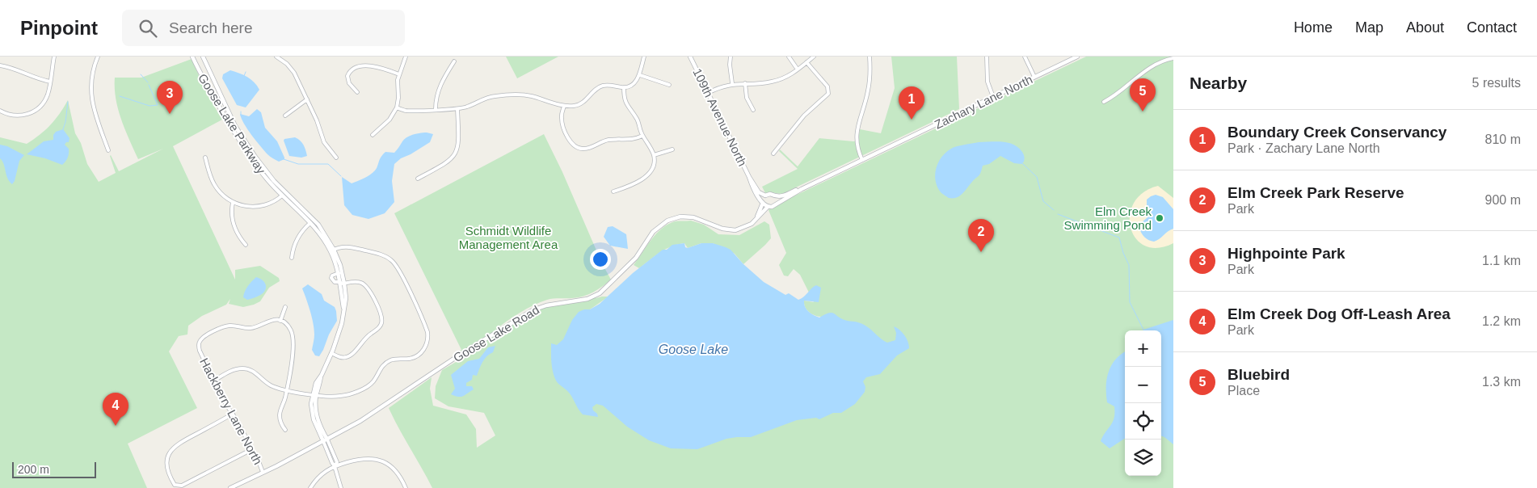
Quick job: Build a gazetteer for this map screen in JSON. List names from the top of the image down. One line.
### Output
{"streets":{"street":["Zachary Lane North","109th Avenue North","Goose Lake Parkway","Goose Lake Road","Hackberry Lane North"]},"crossings":[["Zachary Lane North","109th Avenue North"],["Zachary Lane North","Goose Lake Road"],["109th Avenue North","Goose Lake Road"],["Goose Lake Parkway","Goose Lake Road"],["Goose Lake Road","Hackberry Lane North"]],"water":["Goose Lake"],"parks":["Schmidt Wildlife Management Area"],"places":["Elm Creek Swimming Pond"],"scale_bar":"200 m","page":{"header":"Pinpoint","search":"Search here","nav":["Home","Map","About","Contact"],"heading":["Nearby","5 results"],"pins":["5","3","1","2","4"],"list":[{"mark":"1","name":"Boundary Creek Conservancy","note":"Park · Zachary Lane North","value":"810 m"},{"mark":"2","name":"Elm Creek Park Reserve","note":"Park","value":"900 m"},{"mark":"3","name":"Highpointe Park","note":"Park","value":"1.1 km"},{"mark":"4","name":"Elm Creek Dog Off-Leash Area","note":"Park","value":"1.2 km"},{"mark":"5","name":"Bluebird","note":"Place","value":"1.3 km"}],"map_buttons":["+","−"],"scale":"200 m"}}
